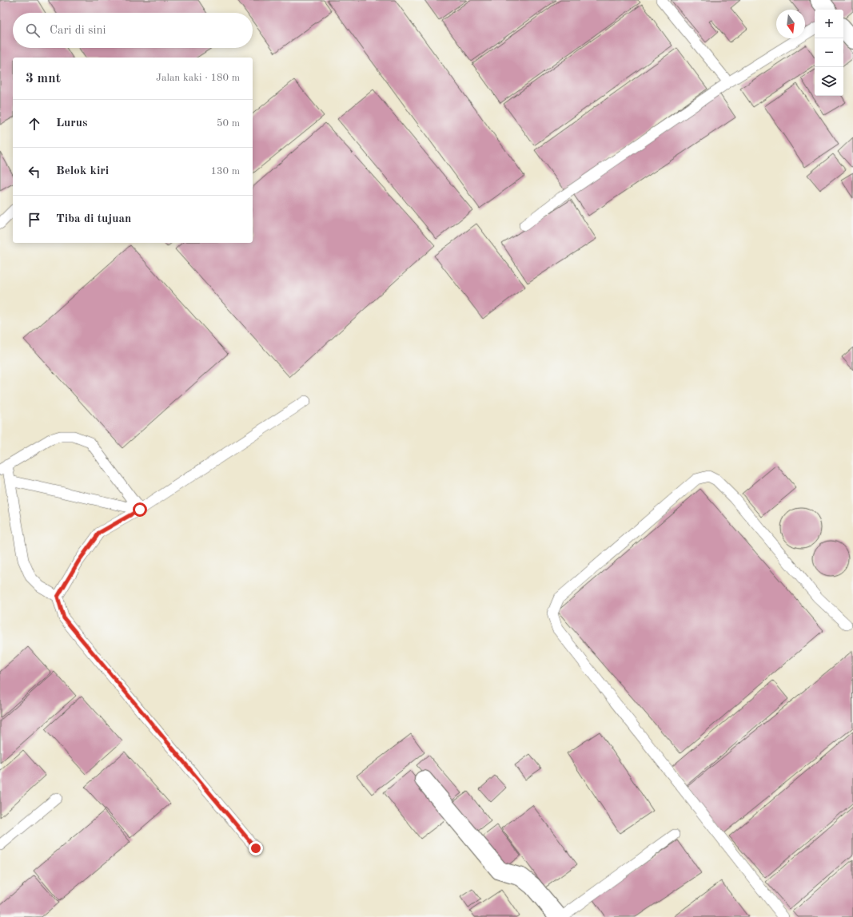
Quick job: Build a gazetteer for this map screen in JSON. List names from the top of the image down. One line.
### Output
{"north":"bottom","page":{"map_buttons":["+","−"],"search":"Cari di sini","heading":["3 mnt","Jalan kaki · 180 m"],"list":[["Lurus","50 m"],["Belok kiri","130 m"],"Tiba di tujuan"]}}
